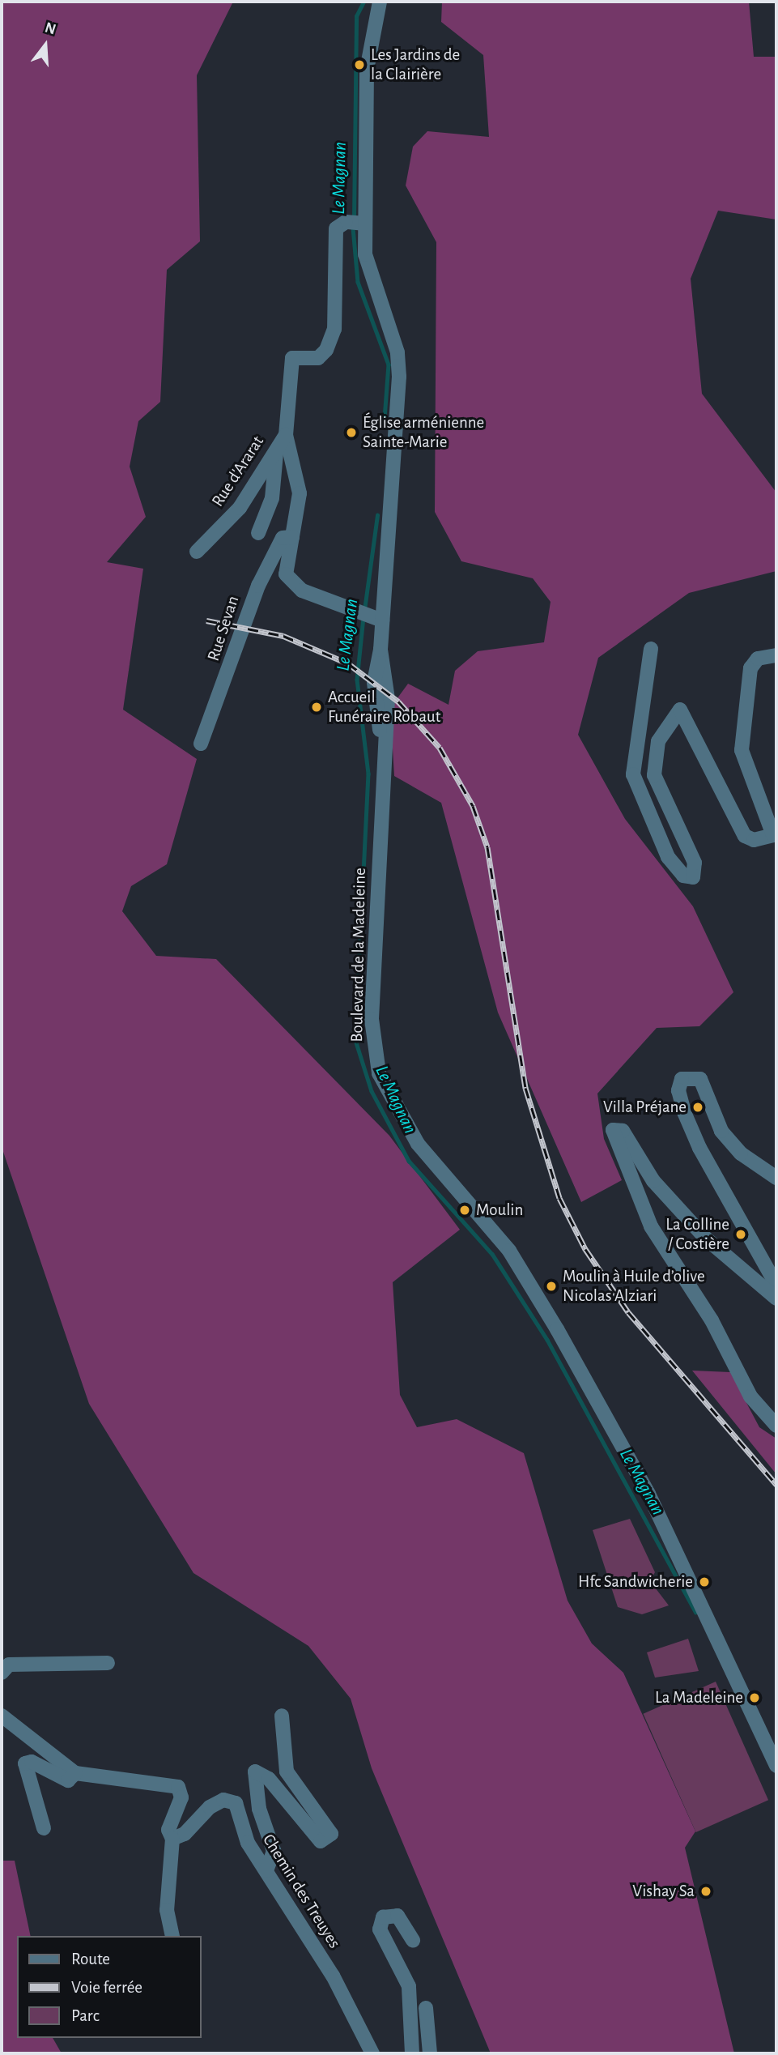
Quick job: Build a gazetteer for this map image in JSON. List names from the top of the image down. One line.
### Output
{"streets":{"street":["Rue d'Ararat","Rue Sevan","Boulevard de la Madeleine","Chemin des Treuyes"]},"water":["Le Magnan"],"places":["Les Jardins de la Clairière","Église arménienne Sainte-Marie","Accueil Funéraire Robaut","Villa Préjane","Moulin","La Colline / Costière","Moulin à Huile d’olive Nicolas Alziari","Hfc Sandwicherie","La Madeleine","Vishay Sa"],"legend":["Route","Voie ferrée","Parc"],"north":"top"}
